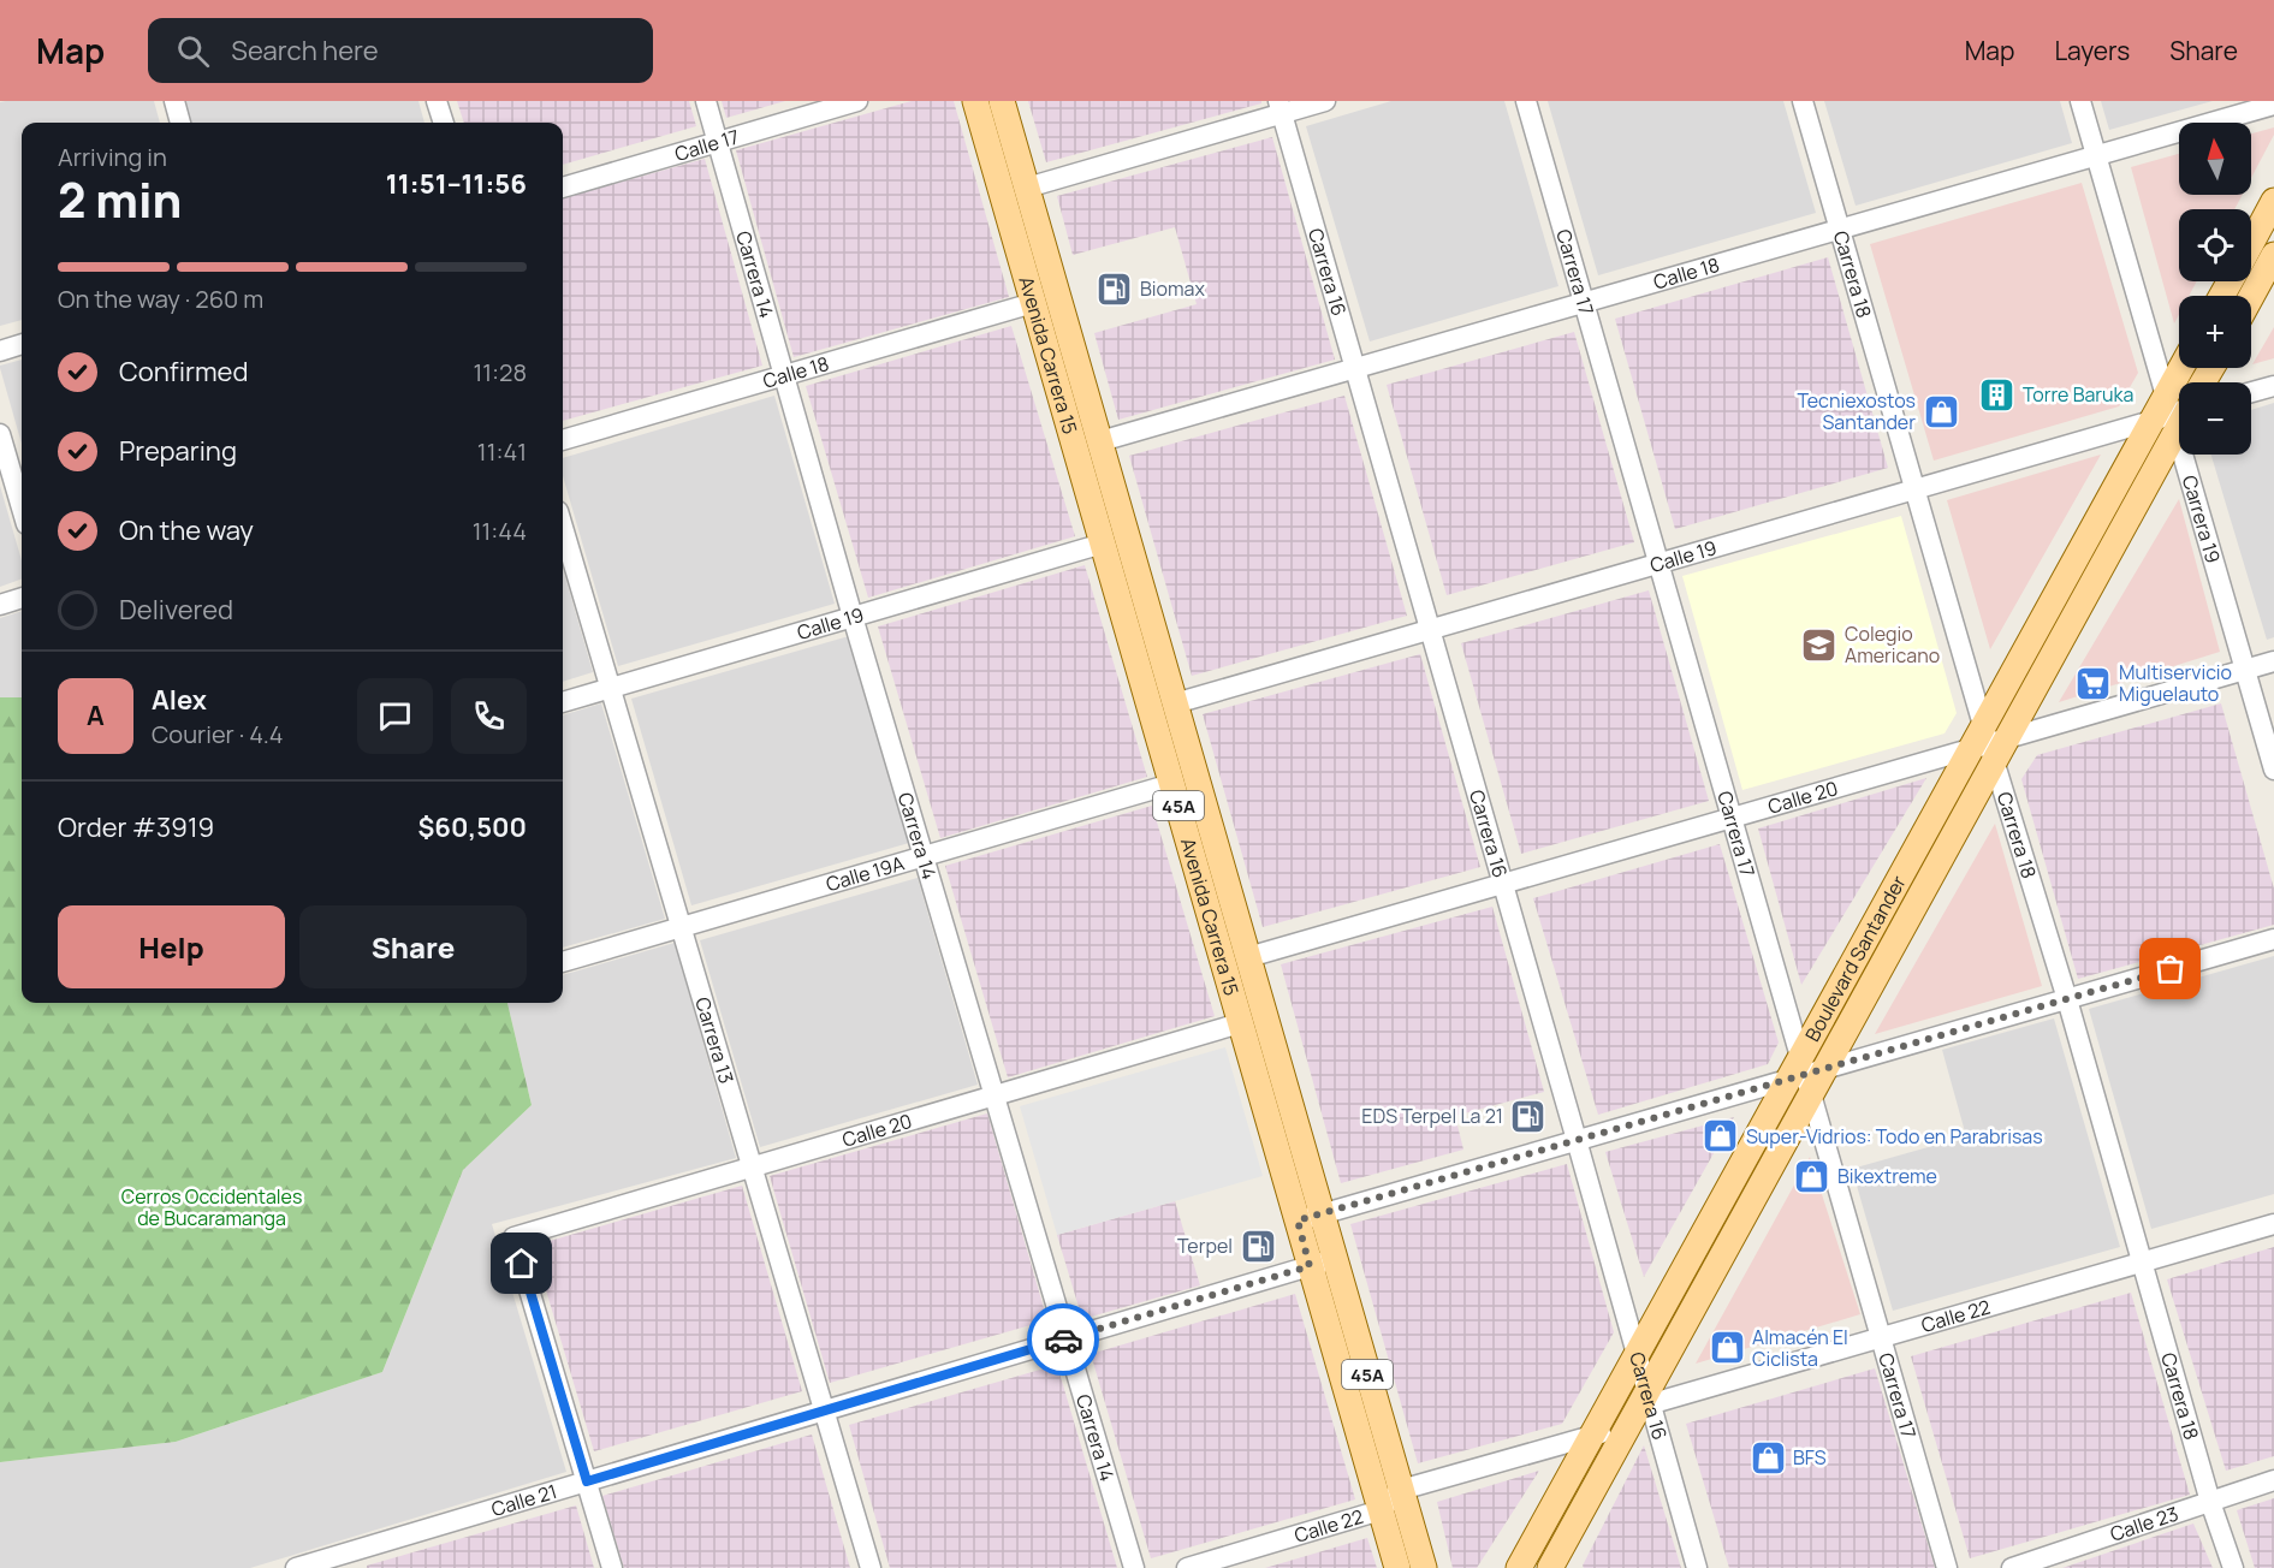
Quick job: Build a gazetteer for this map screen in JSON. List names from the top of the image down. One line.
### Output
{"streets":{"main road":["Avenida Carrera 15","45A","Boulevard Santander"],"street":["Calle 17","Carrera 16","Carrera 17","Calle 18","Carrera 14","Carrera 18","Carrera 19","Calle 19","Calle 20","Calle 19A","Carrera 13","Calle 22","Calle 21","Calle 23"]},"crossings":[["Calle 17","Carrera 14"],["Carrera 16","Calle 18"],["Carrera 16","Calle 19"],["Carrera 16","Calle 20"],["Carrera 16","Boulevard Santander"],["Carrera 16","Calle 22"],["Carrera 17","Calle 18"],["Carrera 17","Calle 19"],["Carrera 17","Calle 20"],["Carrera 17","Boulevard Santander"],["Carrera 17","Calle 22"],["Calle 18","Carrera 14"],["Calle 18","Carrera 18"],["Calle 18","Avenida Carrera 15"],["Calle 18","Carrera 19"],["Carrera 14","Calle 19"],["Carrera 14","Calle 20"],["Carrera 14","Calle 19A"],["Carrera 14","Calle 21"],["Carrera 18","Calle 19"],["Carrera 18","Calle 20"],["Carrera 18","Boulevard Santander"],["Carrera 18","Calle 22"],["Carrera 18","Calle 23"],["Avenida Carrera 15","Calle 19"],["Avenida Carrera 15","Calle 20"],["Avenida Carrera 15","Calle 19A"],["Avenida Carrera 15","Calle 22"],["Avenida Carrera 15","Calle 21"],["Carrera 19","Calle 19"],["Carrera 19","Calle 20"],["Carrera 19","Boulevard Santander"],["Calle 19","Boulevard Santander"],["Calle 19","Carrera 13"],["Calle 20","Boulevard Santander"],["Calle 20","Carrera 13"],["Calle 20","Calle 21"],["Calle 19A","Carrera 13"],["Boulevard Santander","Calle 22"],["Carrera 13","Calle 21"]],"parks":["Cerros Occidentales de Bucaramanga"],"places":{"fuel station":["Biomax","EDS Terpel La 21","Terpel"],"building":["Torre Baruka"],"shop":["Tecniexostos Santander","Super-Vidrios: Todo en Parabrisas","Bikextreme","Almacén El Ciclista","BFS"],"school or university":["Colegio Americano"],"supermarket":["Multiservicio Miguelauto"]},"north":"top","page":{"header":"Map","search":"Search here","nav":["Map","Layers","Share"],"map_buttons":["+","−"],"heading":["2 min","Arriving in","11:51–11:56"],"panel":["Alex","Courier · 4.4","Order #3919","$60,500"],"bar":"On the way · 260 m","list":[["Confirmed","11:28"],["Preparing","11:41"],["On the way","11:44"],"Delivered"],"round":"A","buttons":["Help","Share"]}}
